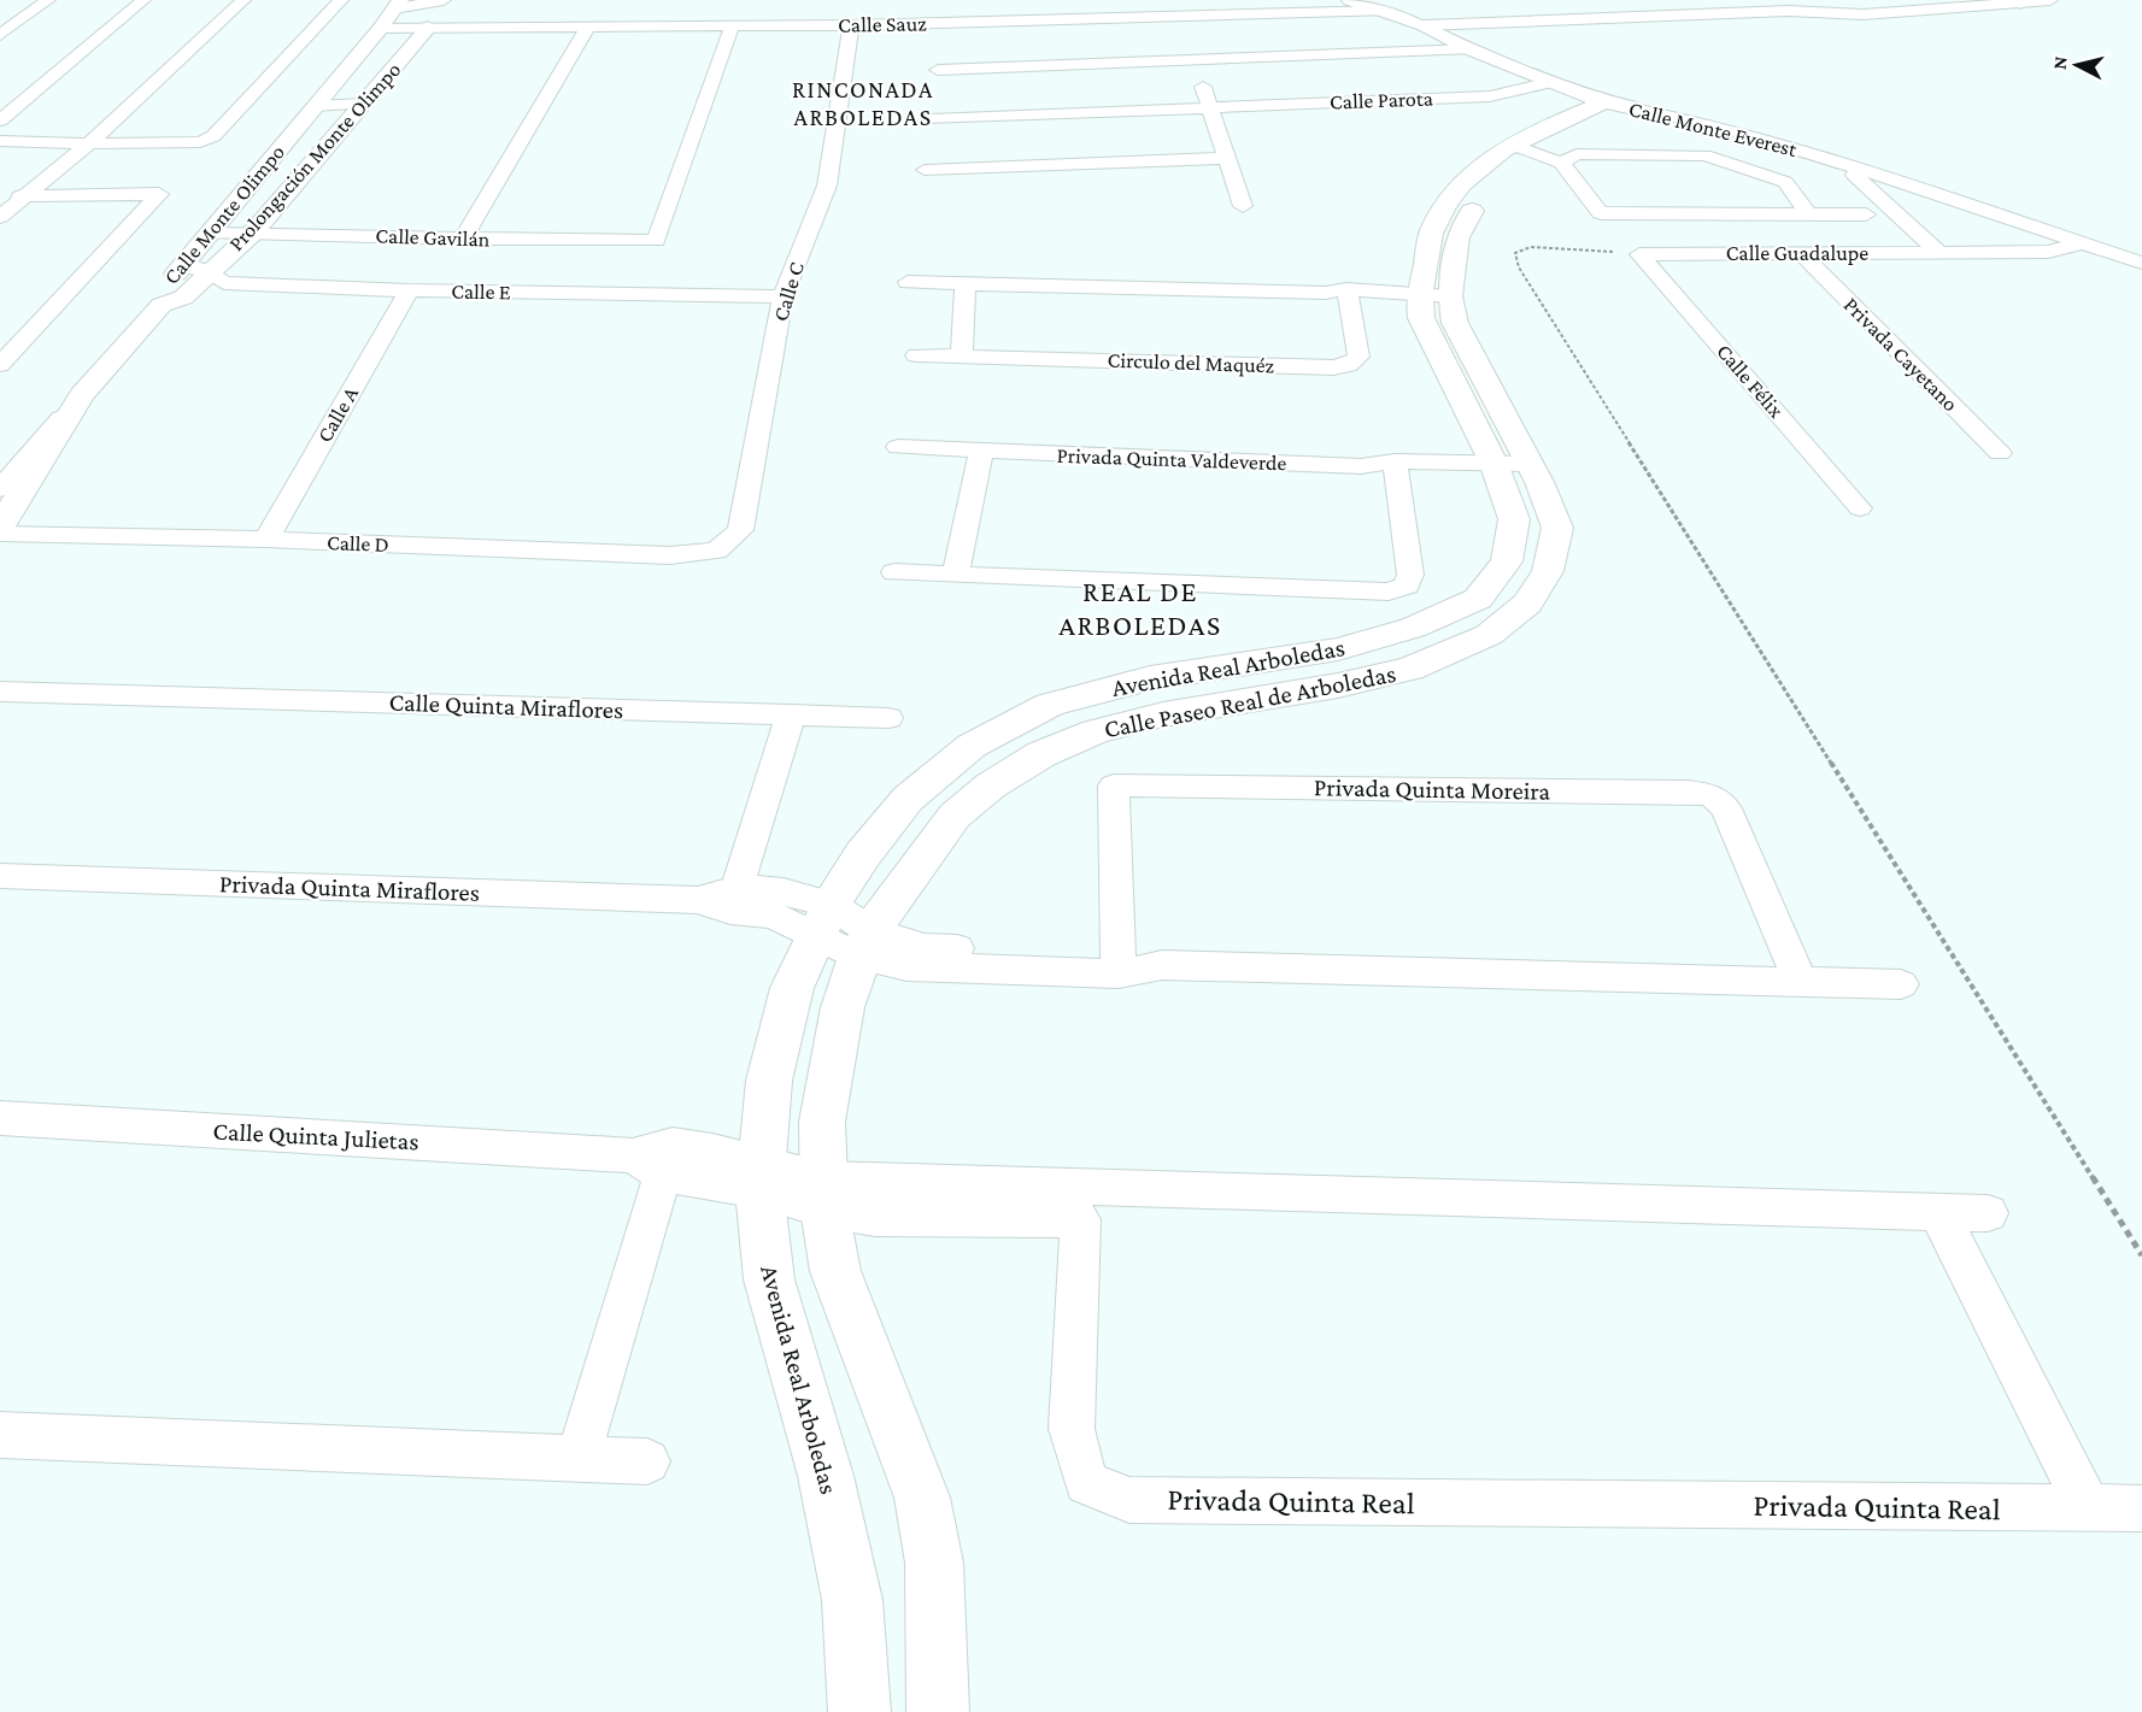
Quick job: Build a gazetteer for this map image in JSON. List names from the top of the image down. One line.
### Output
{"streets":{"street":["Calle Sauz","Calle Parota","Calle Monte Everest","Prolongación Monte Olimpo","Calle Monte Olimpo","Calle Gavilán","Calle Guadalupe","Calle E","Calle C","Privada Cayetano","Circulo del Maquéz","Calle Félix","Calle A","Privada Quinta Valdeverde","Calle D","Avenida Real Arboledas","Calle Paseo Real de Arboledas","Calle Quinta Miraflores","Privada Quinta Moreira","Privada Quinta Miraflores","Calle Quinta Julietas","Privada Quinta Real"]},"crossings":[["Calle Sauz","Calle Monte Everest"],["Calle Sauz","Prolongación Monte Olimpo"],["Calle Sauz","Calle Monte Olimpo"],["Calle Sauz","Calle Gavilán"],["Calle Sauz","Calle C"],["Calle Parota","Calle Monte Everest"],["Calle Monte Everest","Calle Guadalupe"],["Calle Monte Everest","Calle Paseo Real de Arboledas"],["Prolongación Monte Olimpo","Calle Monte Olimpo"],["Prolongación Monte Olimpo","Calle Gavilán"],["Prolongación Monte Olimpo","Calle E"],["Calle Monte Olimpo","Calle Gavilán"],["Calle Monte Olimpo","Calle E"],["Calle Guadalupe","Privada Cayetano"],["Calle Guadalupe","Calle Félix"],["Calle E","Calle C"],["Calle E","Calle A"],["Calle C","Calle D"],["Calle A","Calle D"],["Privada Quinta Valdeverde","Avenida Real Arboledas"],["Privada Quinta Valdeverde","Calle Paseo Real de Arboledas"],["Avenida Real Arboledas","Calle Paseo Real de Arboledas"],["Avenida Real Arboledas","Privada Quinta Miraflores"],["Avenida Real Arboledas","Calle Quinta Julietas"],["Avenida Real Arboledas","Privada Quinta Real"],["Calle Paseo Real de Arboledas","Privada Quinta Real"],["Calle Quinta Julietas","Privada Quinta Real"]],"districts":["RINCONADA ARBOLEDAS","REAL DE ARBOLEDAS"],"north":"left"}
